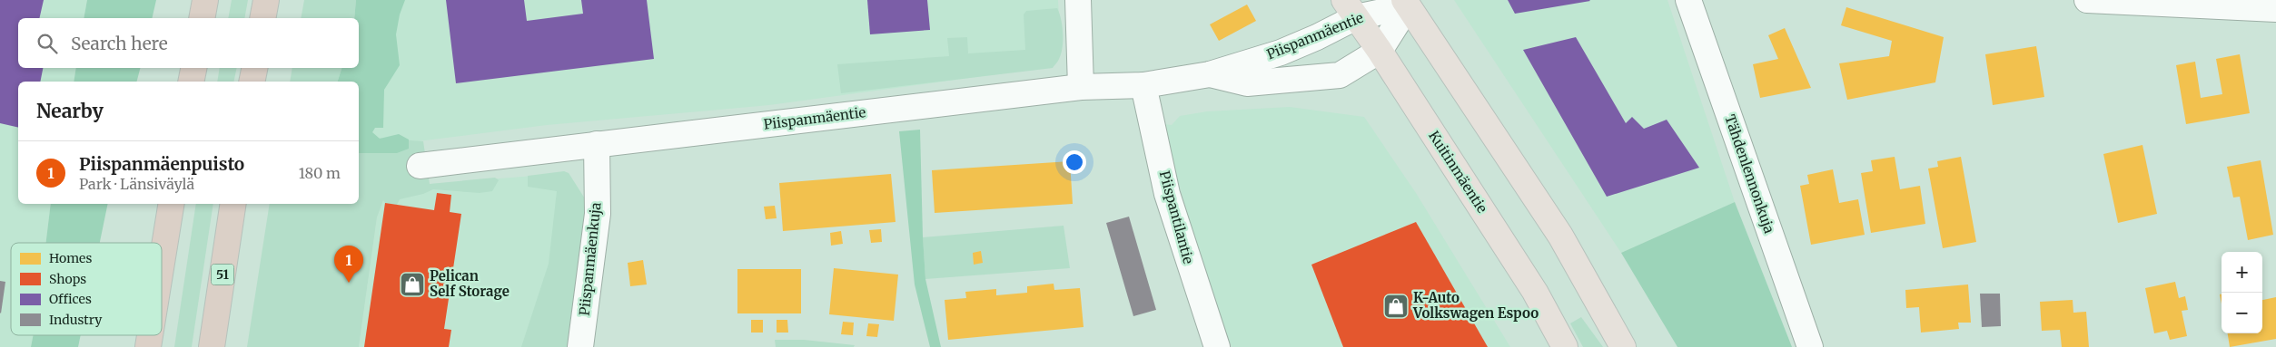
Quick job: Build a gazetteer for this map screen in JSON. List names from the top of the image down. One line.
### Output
{"streets":{"highway":["51"],"main road":["Kuitinmäentie"],"street":["Piispanmäentie","Tähdenlennonkuja","Piispantilantie","Piispanmäenkuja"]},"crossings":[["Piispanmäentie","Kuitinmäentie"],["Piispanmäentie","Piispantilantie"],["Piispanmäentie","Piispanmäenkuja"]],"places":{"shop":["Pelican Self Storage","K-Auto Volkswagen Espoo"]},"legend":["Homes","Shops","Offices","Industry"],"page":{"search":"Search here","heading":"Nearby","list":[{"mark":"1","name":"Piispanmäenpuisto","note":"Park · Länsiväylä","value":"180 m"}],"pins":"1","map_buttons":["+","−"]}}
